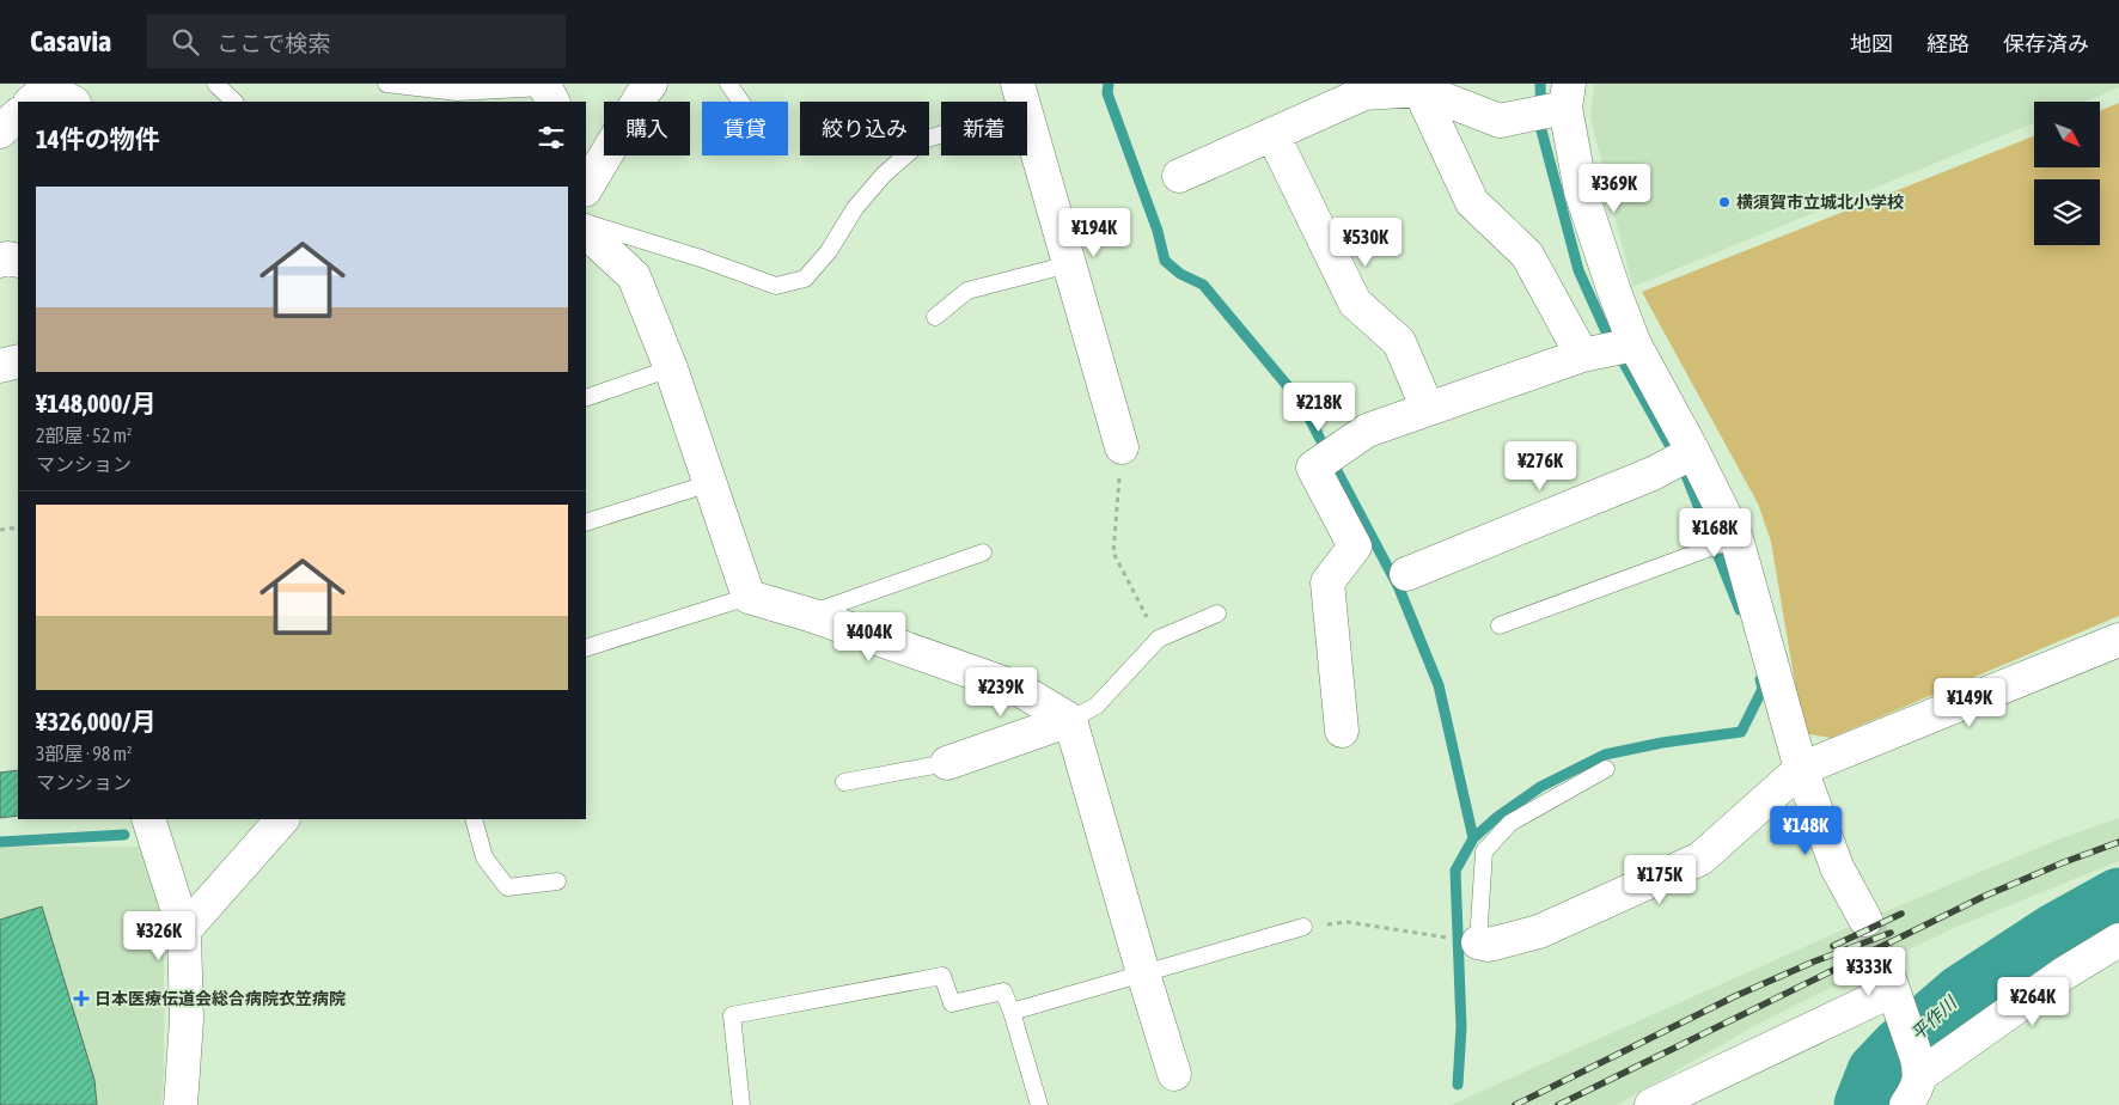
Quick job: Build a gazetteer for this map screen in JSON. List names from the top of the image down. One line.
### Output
{"water":["平作川"],"places":{"other":["横須賀市立城北小学校"],"health":["日本医療伝道会総合病院衣笠病院"]},"north":"bottom right","page":{"header":"Casavia","search":"ここで検索","nav":["地図","経路","保存済み"],"chip":["購入","賃貸","絞り込み","新着"],"heading":"14件の物件","price":["¥369K","¥194K","¥530K","¥218K","¥276K","¥168K","¥404K","¥239K","¥149K","¥148K","¥175K","¥326K","¥333K","¥264K"],"list":[{"name":"¥148,000/月","note":"2部屋 · 52 m² · マンション"},{"name":"¥326,000/月","note":"3部屋 · 98 m² · マンション"}]}}
